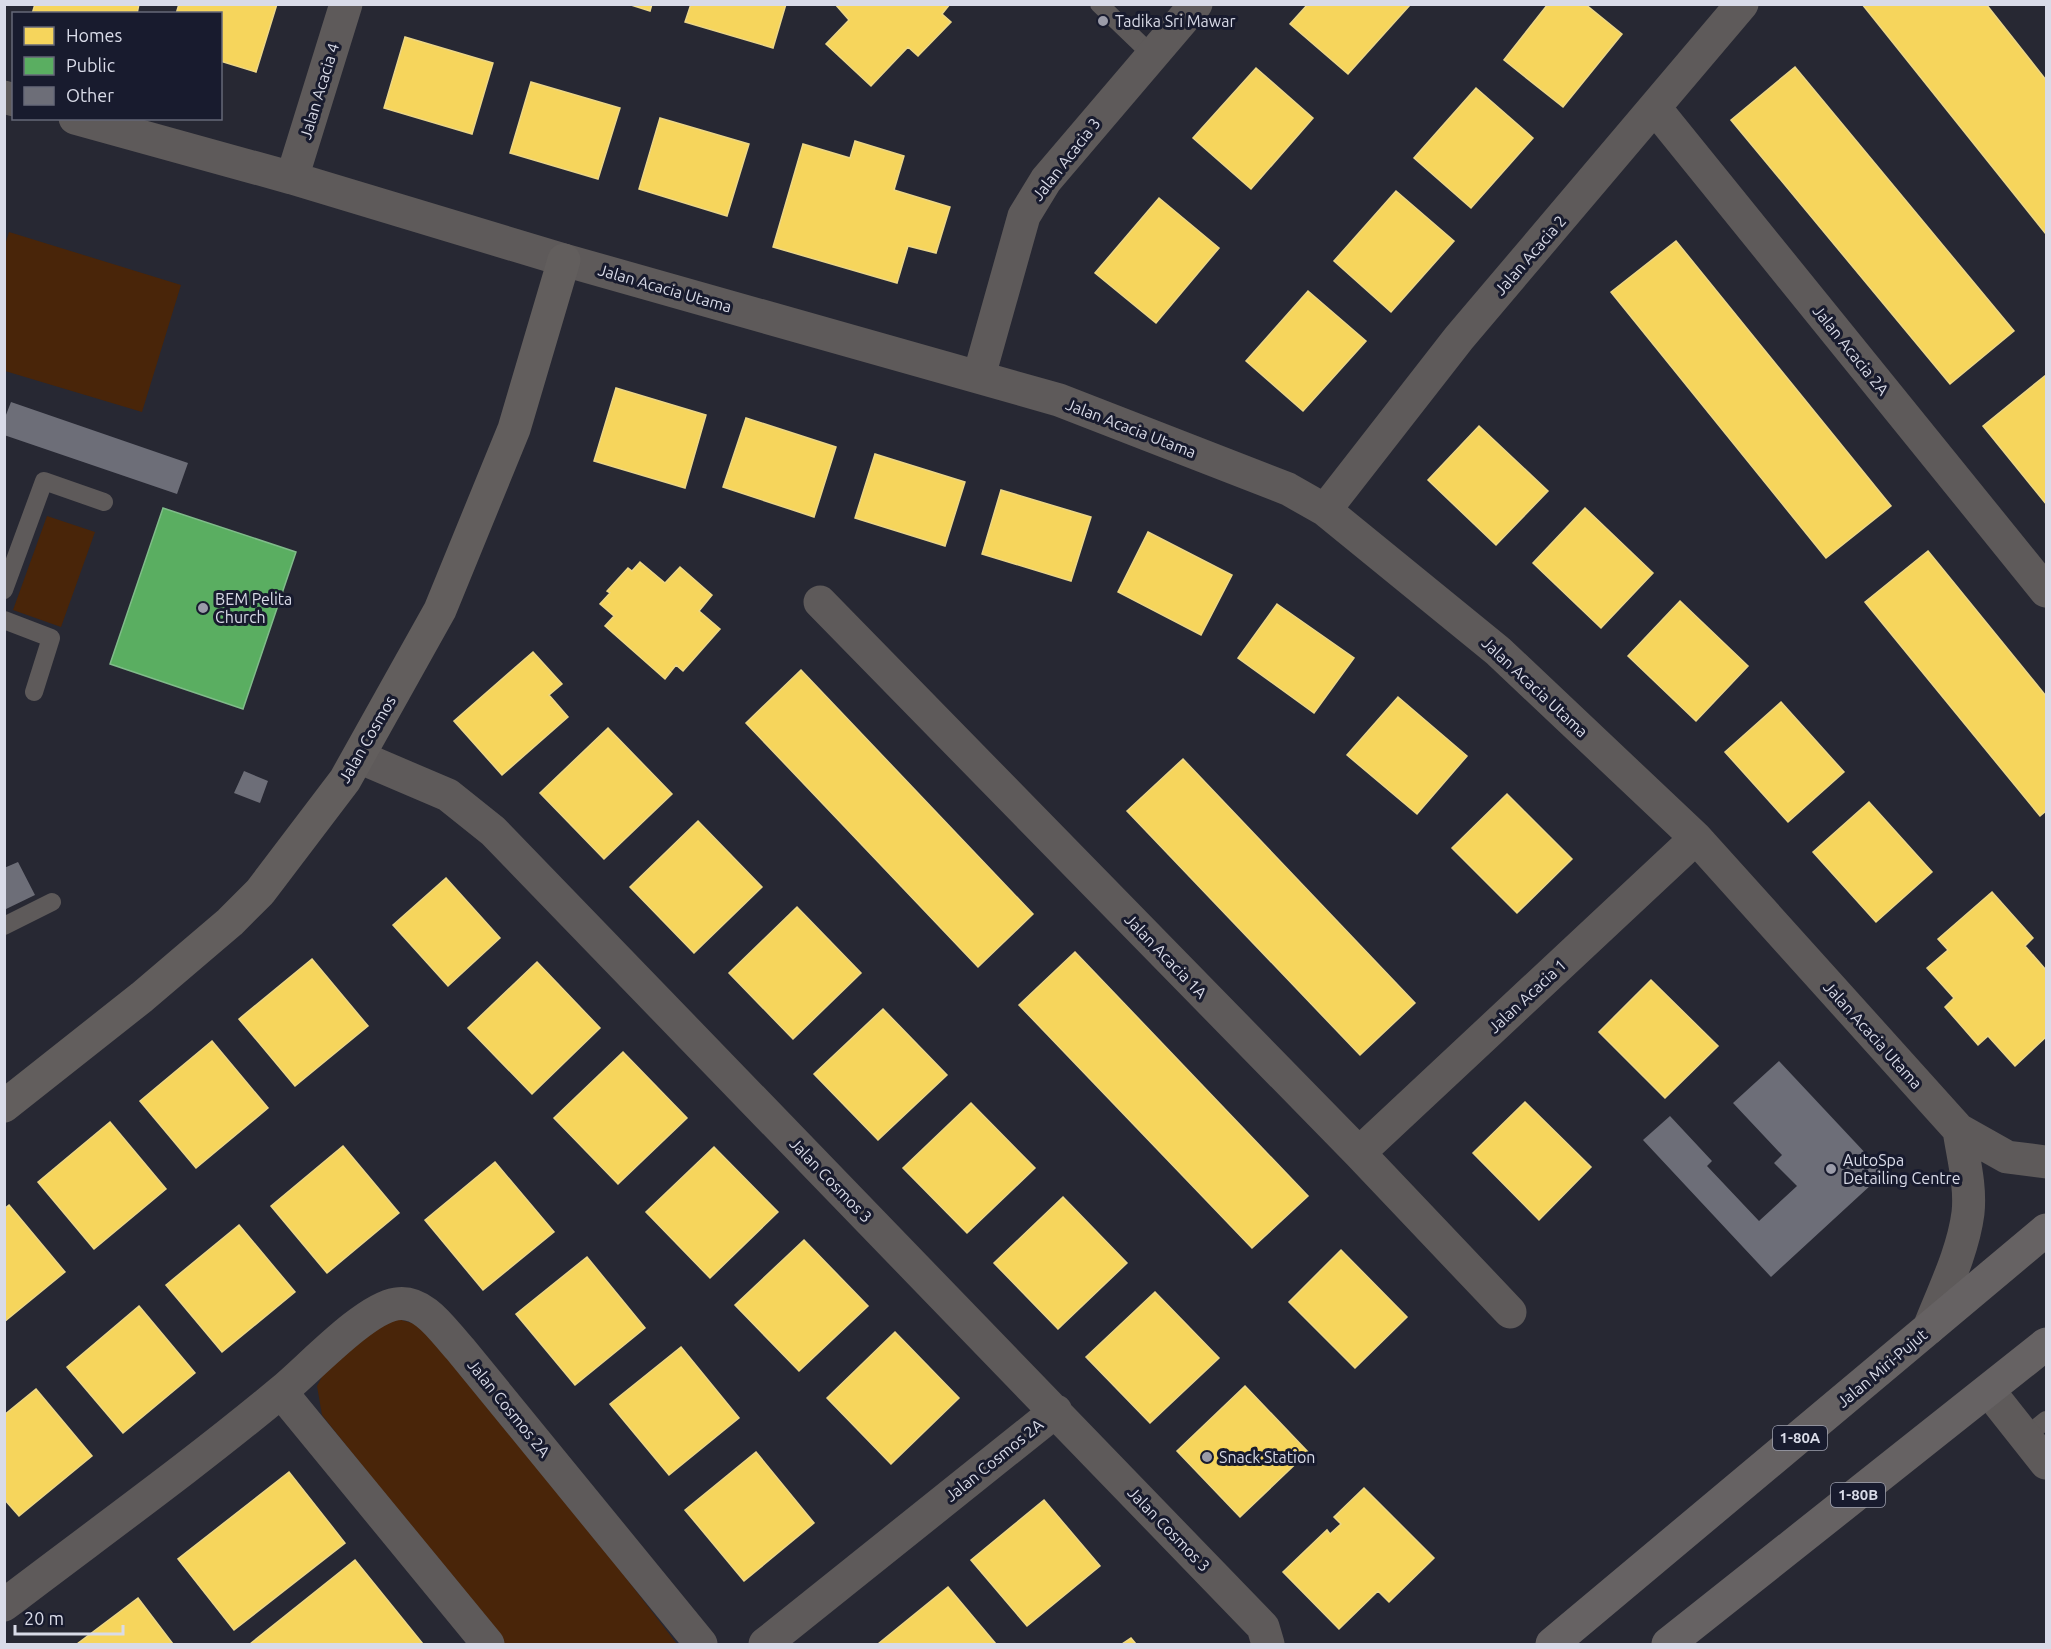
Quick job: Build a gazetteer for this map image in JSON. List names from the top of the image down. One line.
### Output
{"streets":{"highway":["Jalan Miri-Pujut","1-80A","1-80B"],"street":["Jalan Acacia 4","Jalan Acacia 3","Jalan Acacia 2","Jalan Acacia Utama","Jalan Acacia 2A","Jalan Cosmos","Jalan Acacia 1A","Jalan Acacia 1","Jalan Cosmos 3","Jalan Cosmos 2A"]},"crossings":[["Jalan Acacia 4","Jalan Acacia Utama"],["Jalan Acacia 3","Jalan Acacia Utama"],["Jalan Acacia 2","Jalan Acacia Utama"],["Jalan Acacia 2","Jalan Acacia 2A"],["Jalan Acacia Utama","Jalan Cosmos"],["Jalan Acacia Utama","Jalan Acacia 1"],["Jalan Cosmos","Jalan Cosmos 3"],["Jalan Acacia 1A","Jalan Acacia 1"],["Jalan Cosmos 3","Jalan Cosmos 2A"]],"places":["Tadika Sri Mawar","BEM Pelita Church","AutoSpa Detailing Centre","Snack Station"],"legend":["Homes","Public","Other"],"scale_bar":"20 m"}
